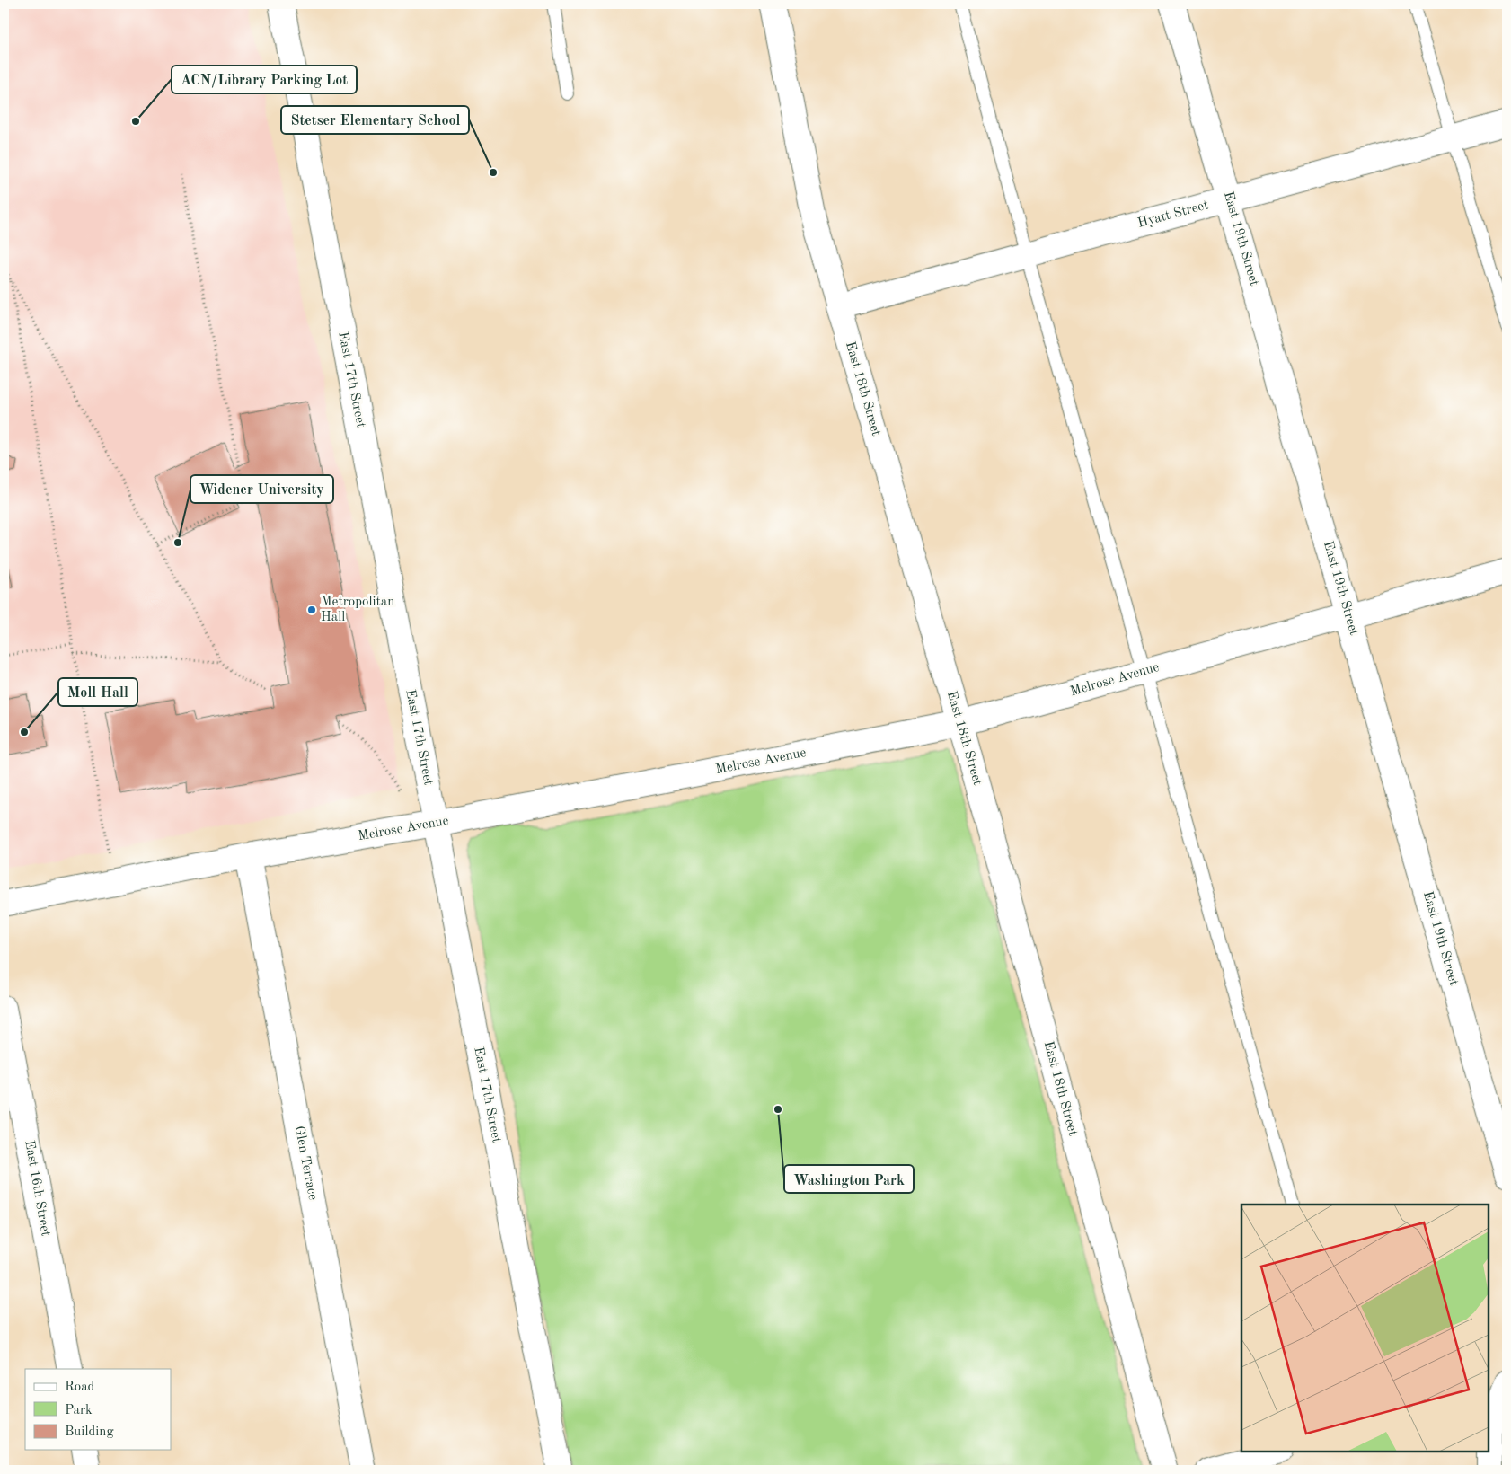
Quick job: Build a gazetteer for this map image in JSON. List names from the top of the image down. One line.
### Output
{"streets":{"street":["Hyatt Street","East 19th Street","East 17th Street","East 18th Street","Melrose Avenue","Glen Terrace","East 16th Street"]},"crossings":[["Hyatt Street","East 19th Street"],["Hyatt Street","East 18th Street"],["East 19th Street","Melrose Avenue"],["East 17th Street","Melrose Avenue"],["East 18th Street","Melrose Avenue"],["Melrose Avenue","Glen Terrace"]],"places":["ACN/Library Parking Lot","Stetser Elementary School","Widener University","Metropolitan Hall","Moll Hall","Washington Park"],"legend":["Road","Park","Building"]}
